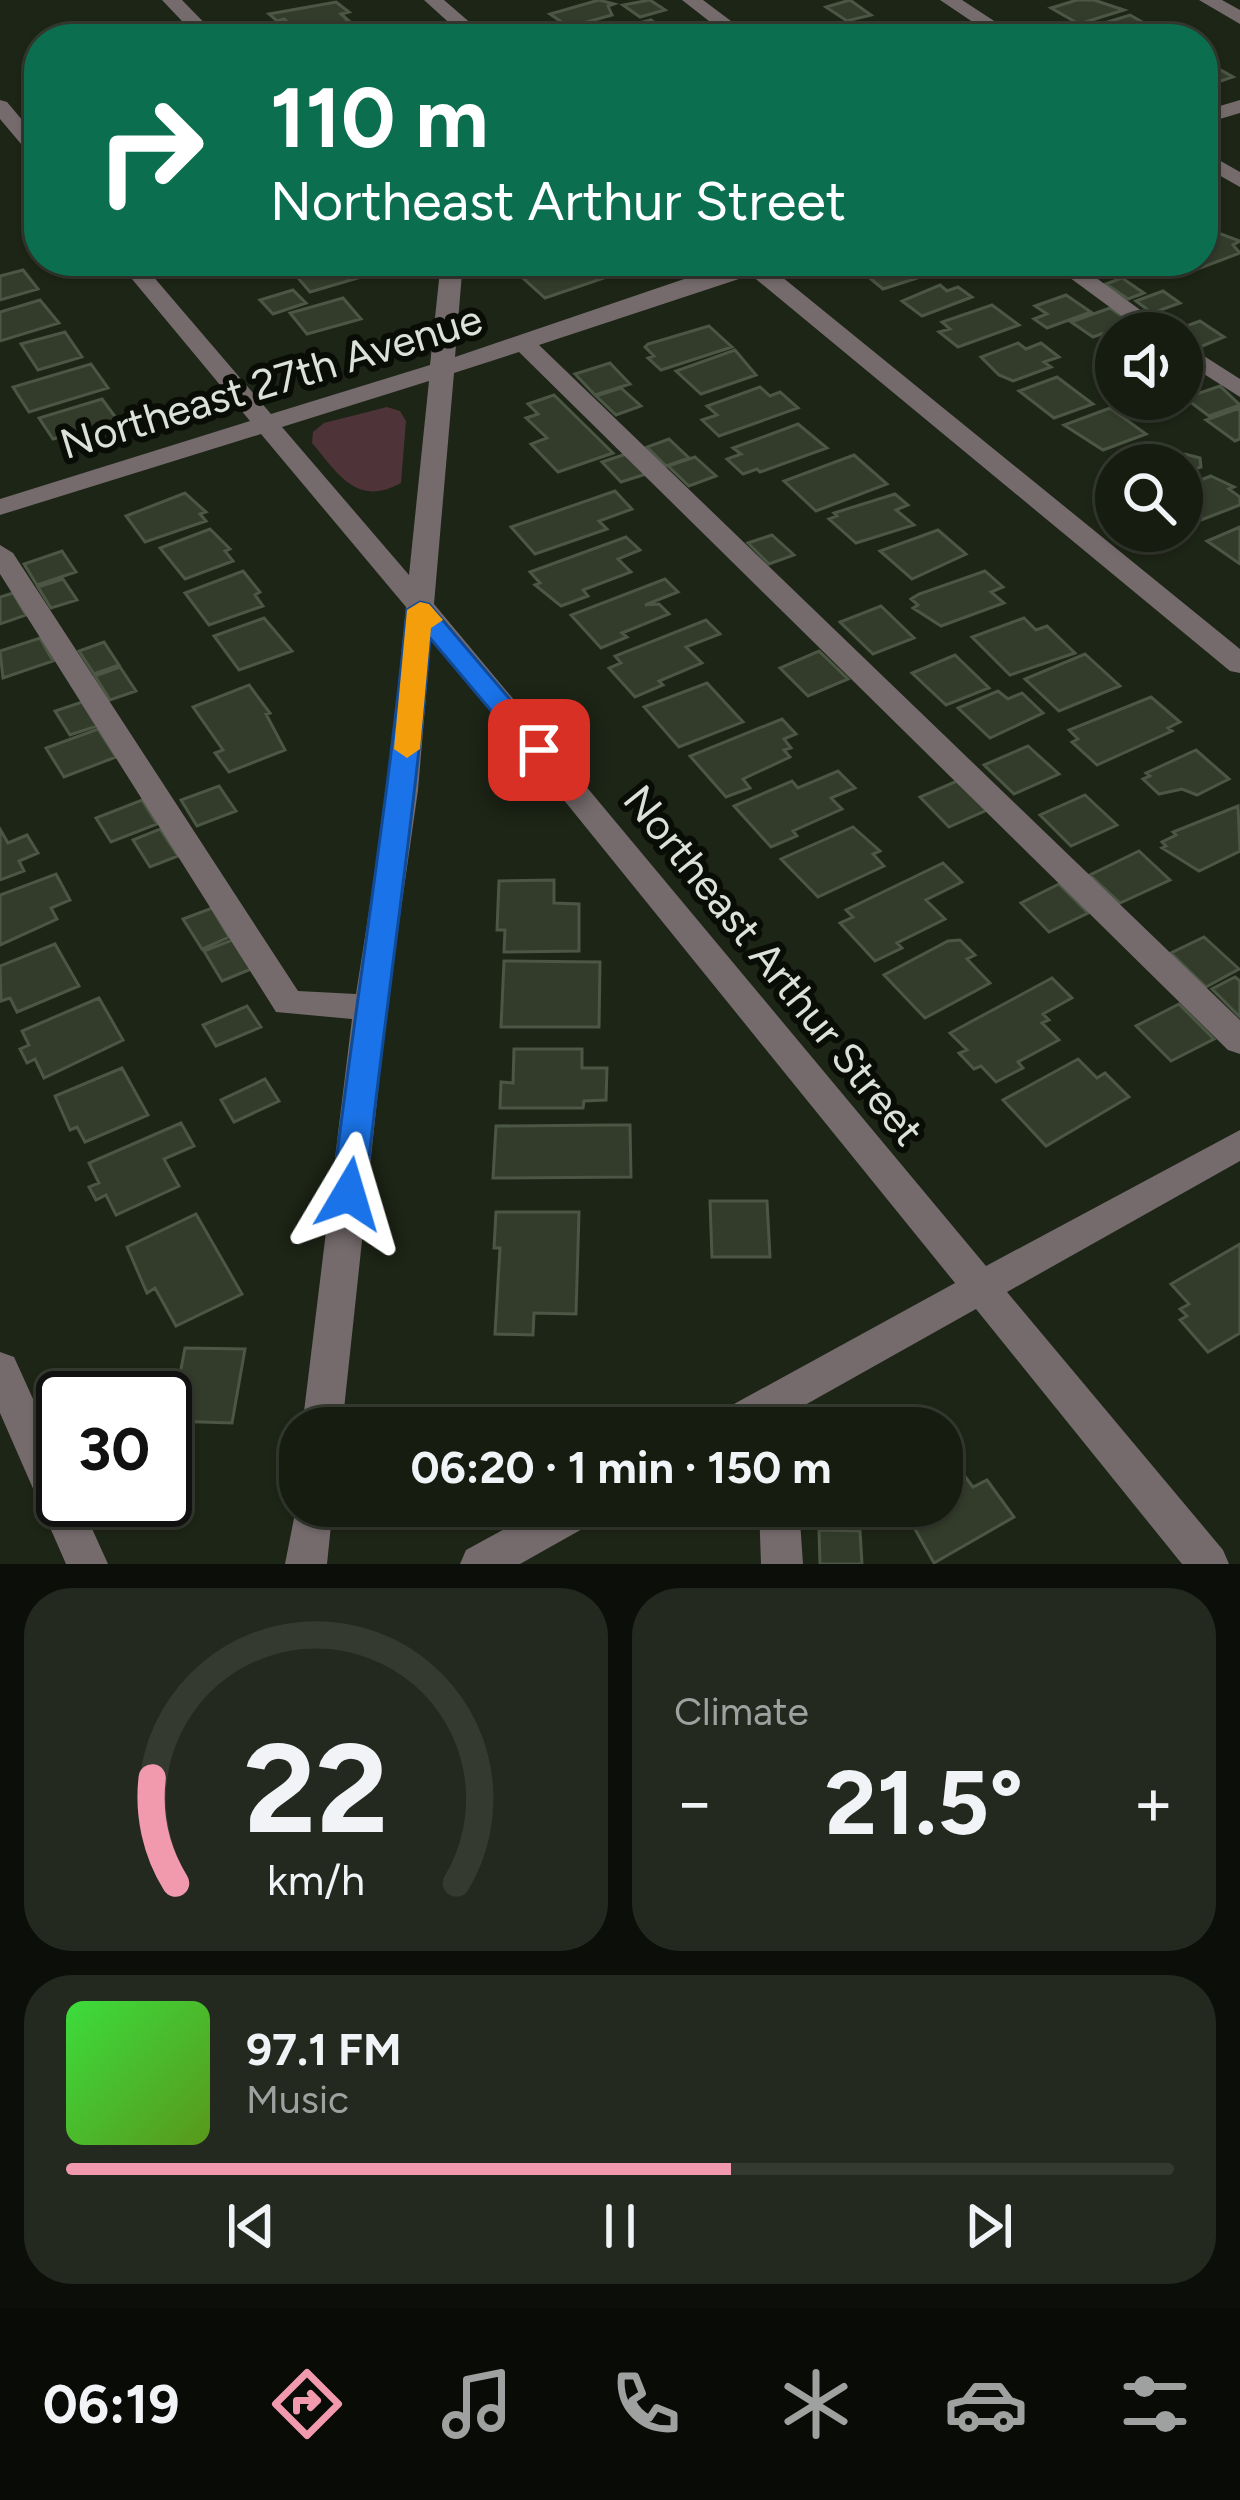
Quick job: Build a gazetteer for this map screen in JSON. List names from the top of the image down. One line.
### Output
{"streets":{"street":["Northeast 27th Avenue","Northeast Arthur Street"]},"crossings":[["Northeast 27th Avenue","Northeast Arthur Street"]],"page":{"turn":["110 m","Northeast Arthur Street"],"limit":"30","trip":"06:20 · 1 min · 150 m","tile":"Climate","heat":["−","21.5°","+"],"song":["97.1 FM","Music"],"tabs":"06:19","gauge":["22","km/h"]}}
